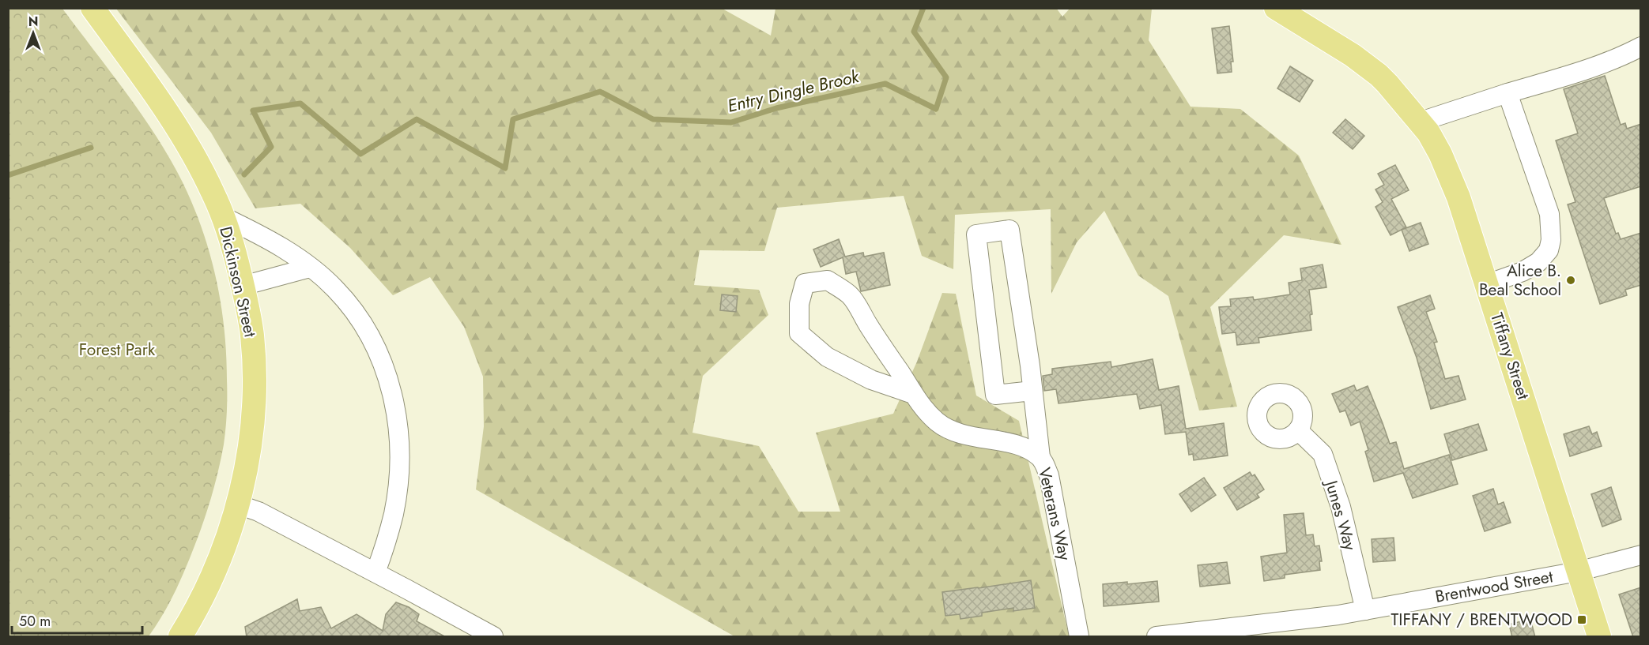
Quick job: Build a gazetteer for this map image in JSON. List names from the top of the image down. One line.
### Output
{"streets":{"main road":["Dickinson Street","Tiffany Street"],"street":["Veterans Way","Junes Way","Brentwood Street"]},"crossings":[["Tiffany Street","Brentwood Street"],["Junes Way","Brentwood Street"]],"water":["Entry Dingle Brook"],"parks":["Forest Park"],"places":{"other":["Alice B. Beal School"],"transit":["TIFFANY / BRENTWOOD"]},"scale_bar":"50 m","north":"top"}
